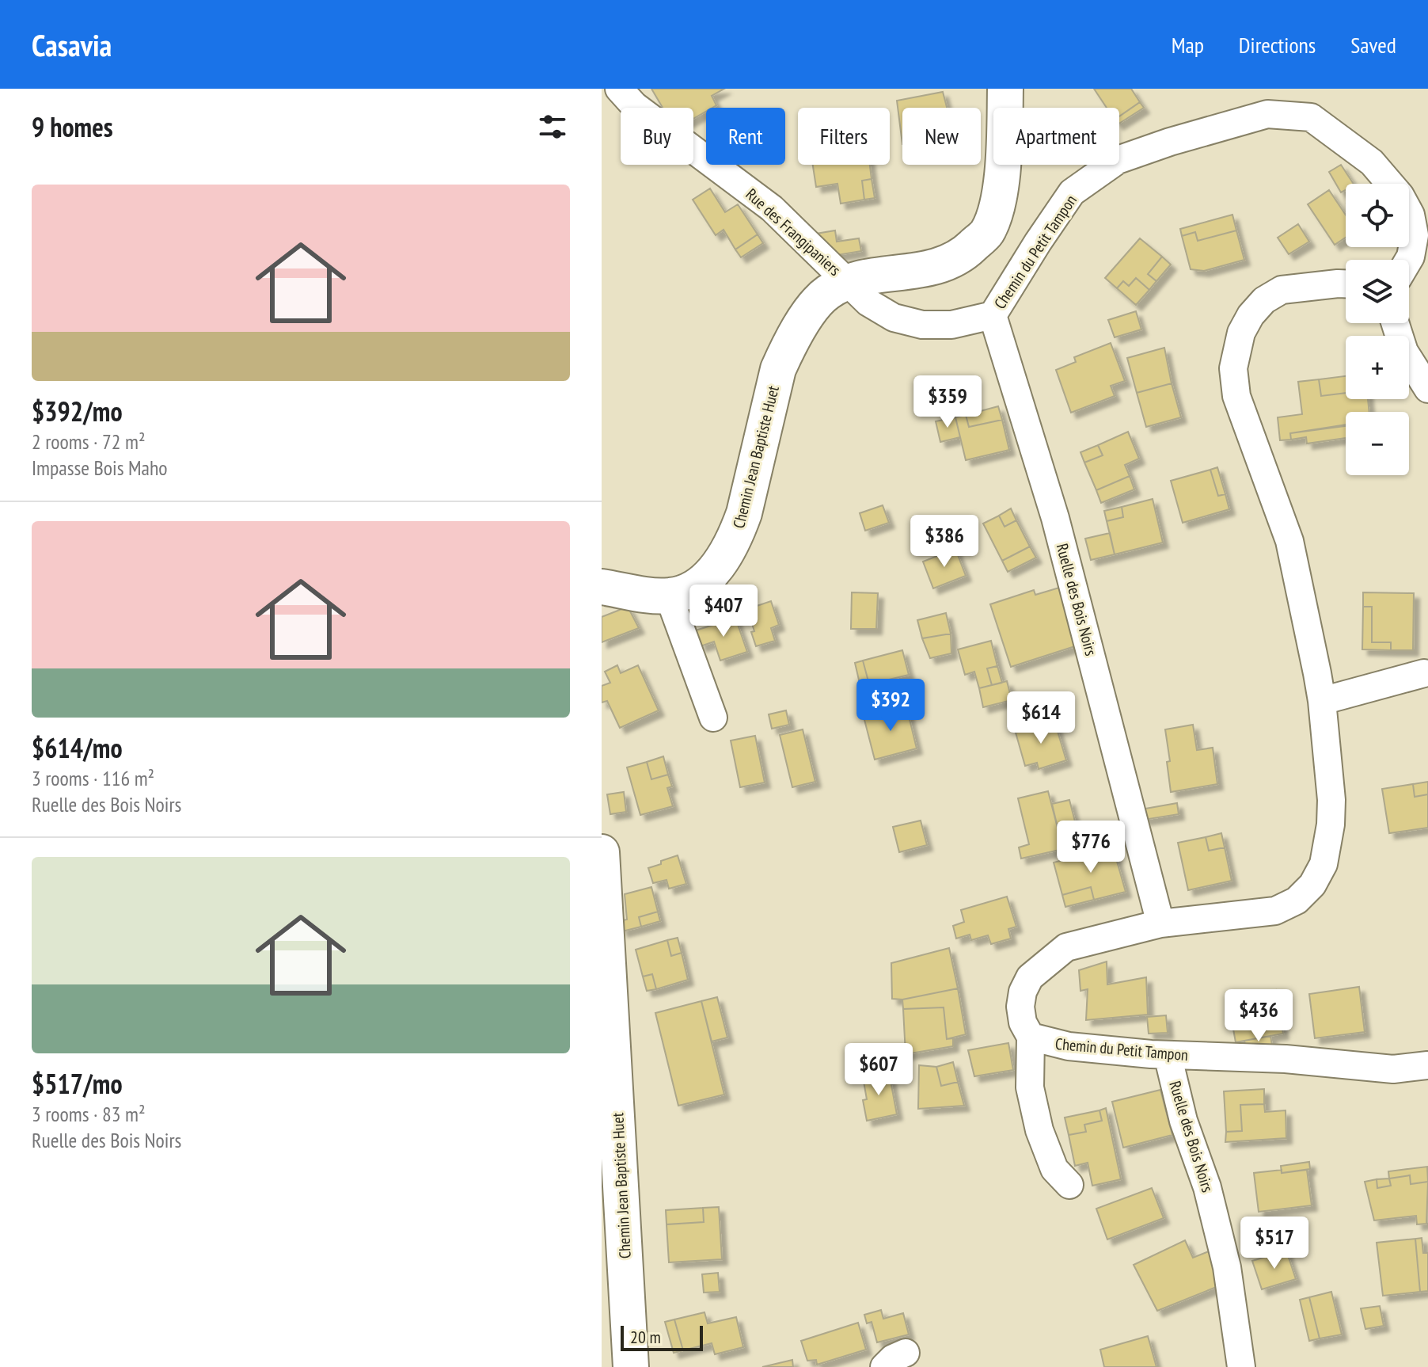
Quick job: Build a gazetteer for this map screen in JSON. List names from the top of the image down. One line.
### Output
{"streets":{"street":["Rue des Frangipaniers","Chemin du Petit Tampon","Chemin Jean Baptiste Huet","Ruelle des Bois Noirs"]},"crossings":[["Rue des Frangipaniers","Chemin du Petit Tampon"],["Rue des Frangipaniers","Chemin Jean Baptiste Huet"],["Chemin du Petit Tampon","Chemin Jean Baptiste Huet"],["Chemin du Petit Tampon","Ruelle des Bois Noirs"]],"scale_bar":"20 m","page":{"header":"Casavia","nav":["Map","Directions","Saved"],"heading":"9 homes","chip":["Buy","Rent","Filters","New","Apartment"],"list":[{"name":"$392/mo","note":"2 rooms · 72 m² · Impasse Bois Maho"},{"name":"$614/mo","note":"3 rooms · 116 m² · Ruelle des Bois Noirs"},{"name":"$517/mo","note":"3 rooms · 83 m² · Ruelle des Bois Noirs"}],"map_buttons":["+","−"],"price":["$359","$386","$407","$392","$614","$776","$436","$607","$517"],"scale":"20 m"}}
